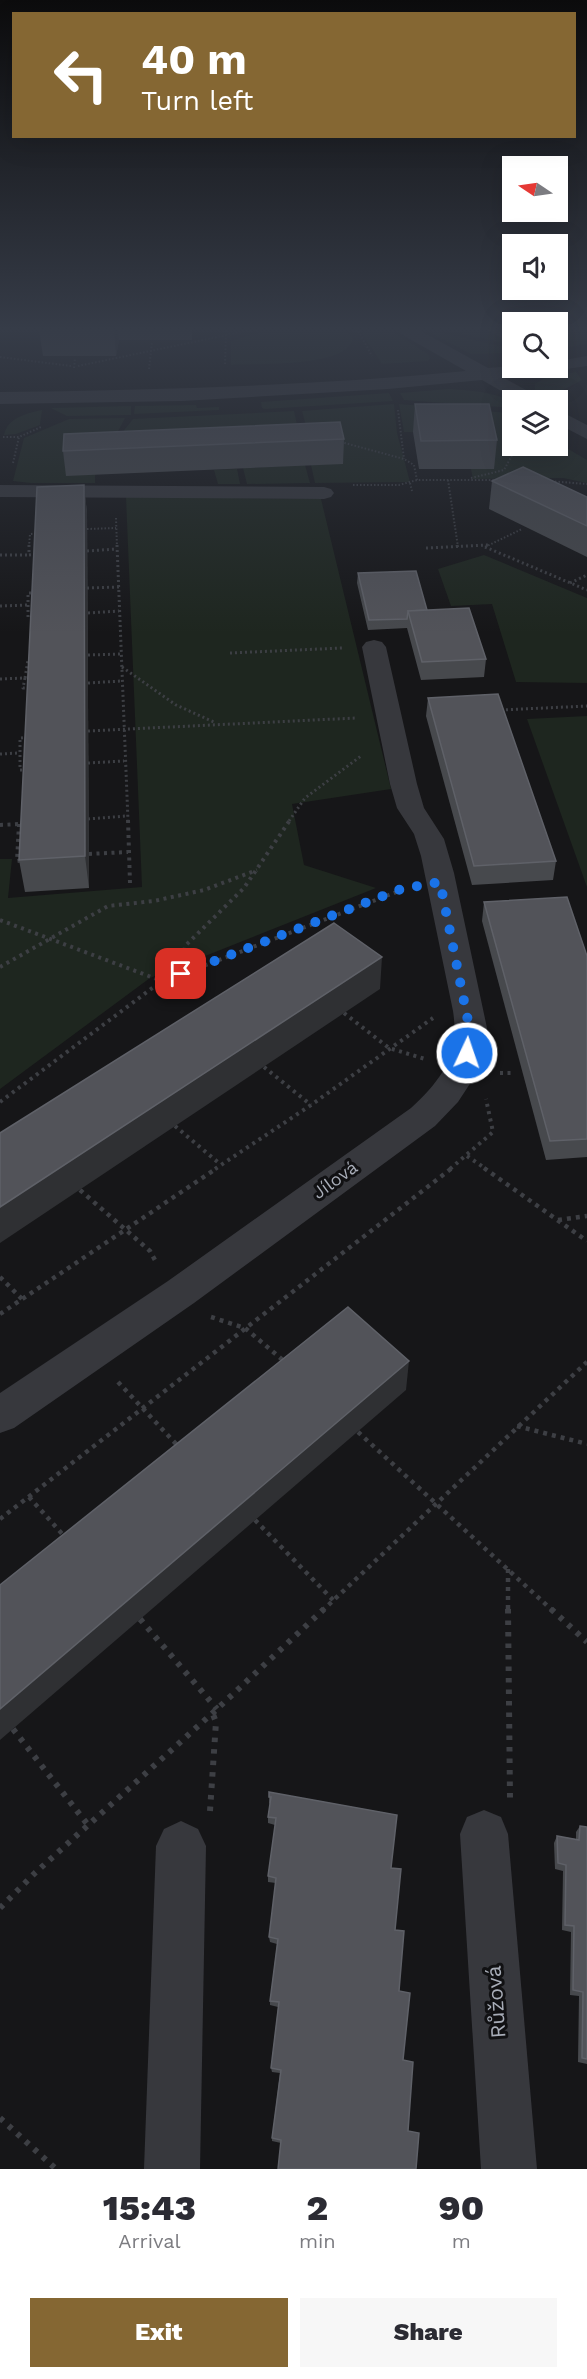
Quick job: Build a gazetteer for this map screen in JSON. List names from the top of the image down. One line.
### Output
{"streets":{"street":["Jílová","Růžová"]},"north":"left","page":{"turn":["40 m","Turn left"],"eta":["15:43","Arrival","2","min","90","m"],"buttons":["Exit","Share"]}}
